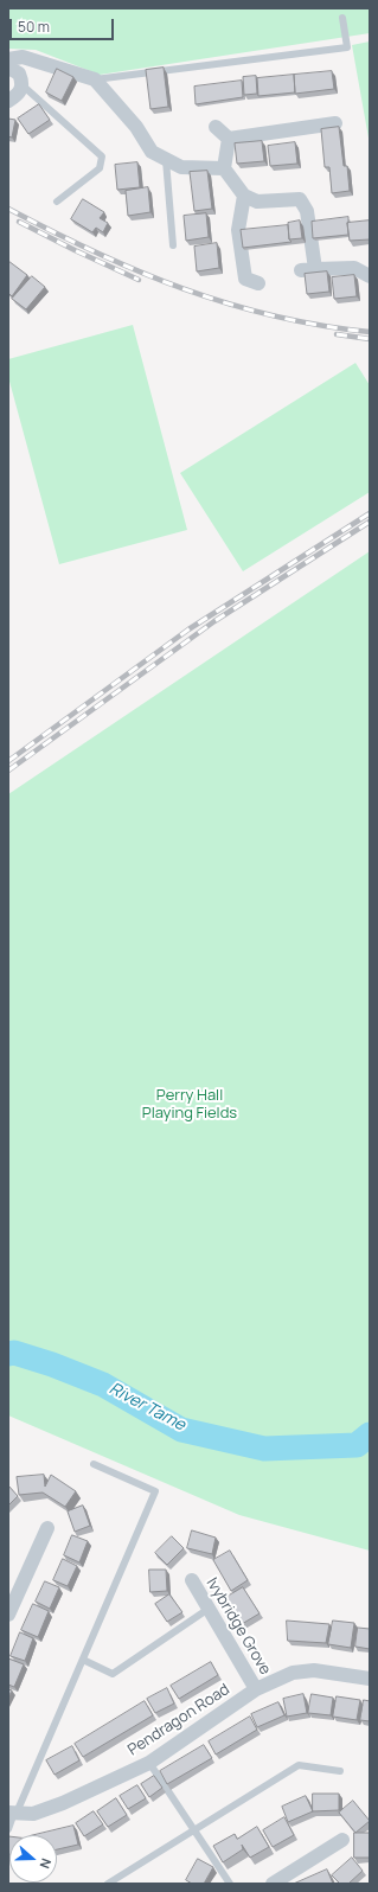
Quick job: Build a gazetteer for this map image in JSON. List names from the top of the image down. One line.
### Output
{"streets":{"street":["Ivybridge Grove","Pendragon Road"]},"crossings":[["Ivybridge Grove","Pendragon Road"]],"water":["River Tame"],"parks":["Perry Hall Playing Fields"],"scale_bar":"50 m","north":"right"}
